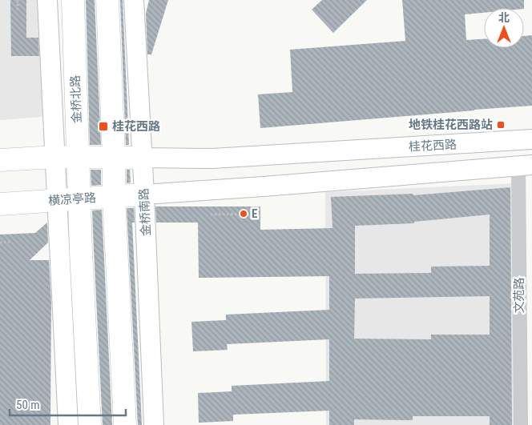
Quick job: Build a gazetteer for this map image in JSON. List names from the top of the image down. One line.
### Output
{"streets":{"main road":["金桥北路","桂花西路","横凉亭路","金桥南路"],"street":["文苑路"]},"crossings":[["金桥北路","横凉亭路"],["桂花西路","金桥南路"],["横凉亭路","金桥南路"]],"places":{"transit":["地铁桂花西路站","桂花西路"],"other":["E"]},"scale_bar":"50 m","north":"top"}
